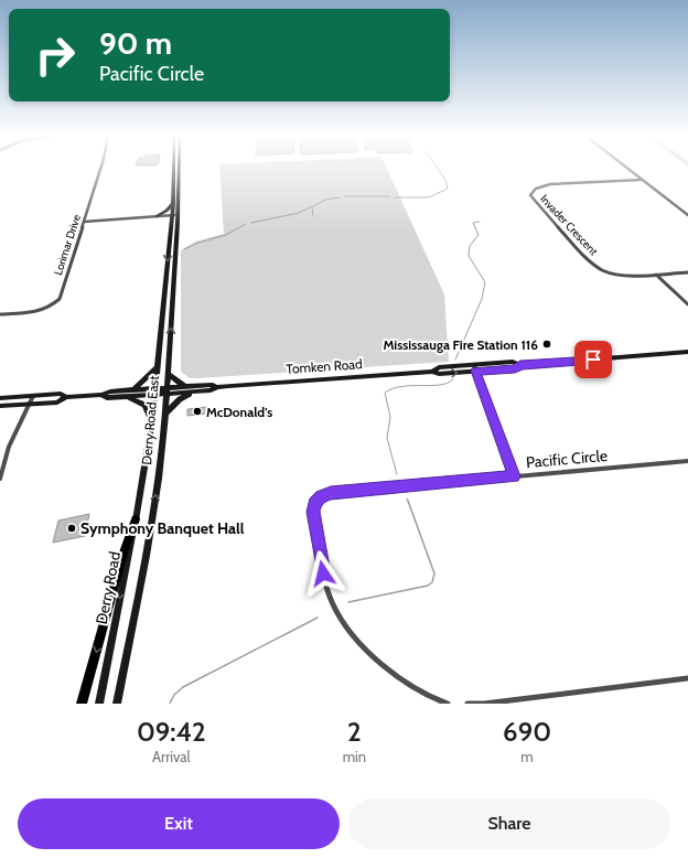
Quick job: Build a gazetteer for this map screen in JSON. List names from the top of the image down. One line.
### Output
{"streets":{"main road":["Tomken Road","Derry Road East","Derry Road"],"street":["Invader Crescent","Lorimar Drive","Pacific Circle"]},"crossings":[["Tomken Road","Derry Road East"],["Derry Road East","Derry Road"]],"one_way":["Derry Road"],"places":["Mississauga Fire Station 116","McDonald's","Symphony Banquet Hall"],"page":{"turn":["90 m","Pacific Circle"],"eta":["09:42","Arrival","2","min","690","m"],"buttons":["Exit","Share"]}}
